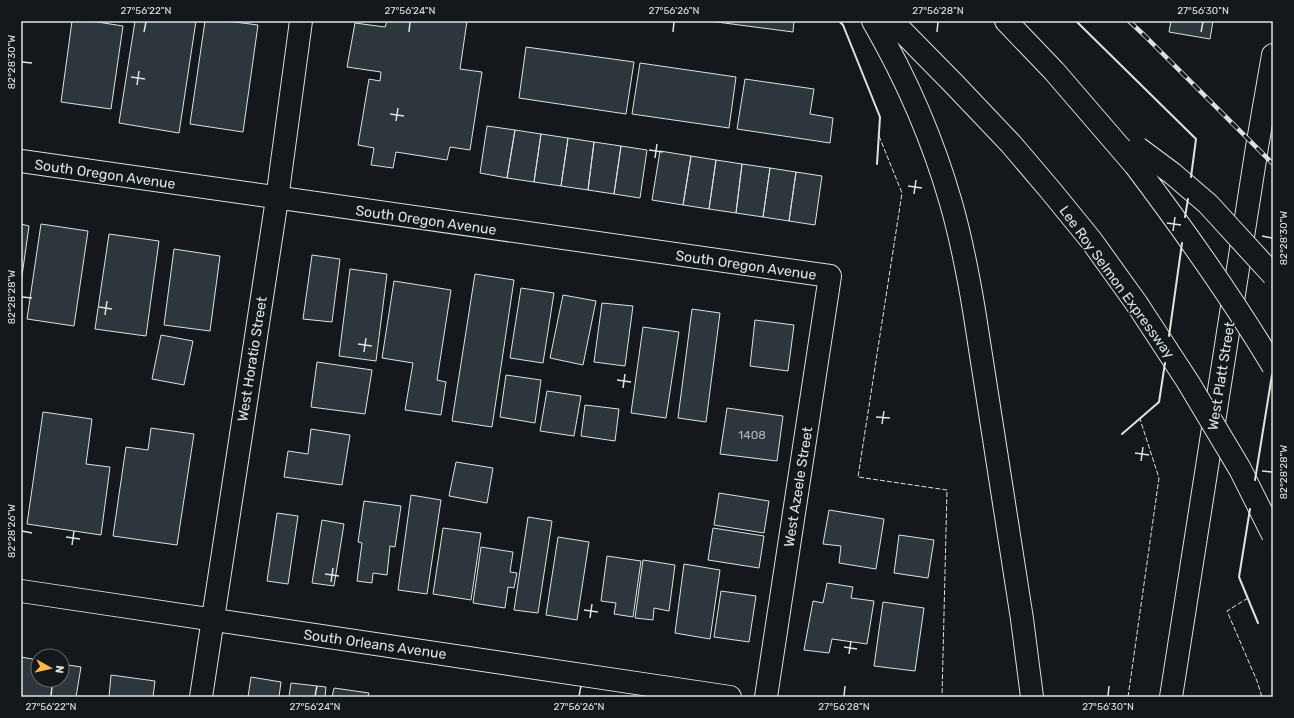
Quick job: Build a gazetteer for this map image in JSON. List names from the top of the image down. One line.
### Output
{"streets":{"main road":["South Oregon Avenue","Lee Roy Selmon Expressway","West Horatio Street","West Platt Street","West Azeele Street","South Orleans Avenue"]},"crossings":[["South Oregon Avenue","West Horatio Street"],["South Oregon Avenue","West Azeele Street"],["West Horatio Street","South Orleans Avenue"]],"house_numbers":["1408"],"north":"right","coordinates":["27°56'22\"N","27°56'24\"N","27°56'26\"N","27°56'28\"N","27°56'30\"N","82°28'30\"W","82°28'28\"W","82°28'26\"W"]}
